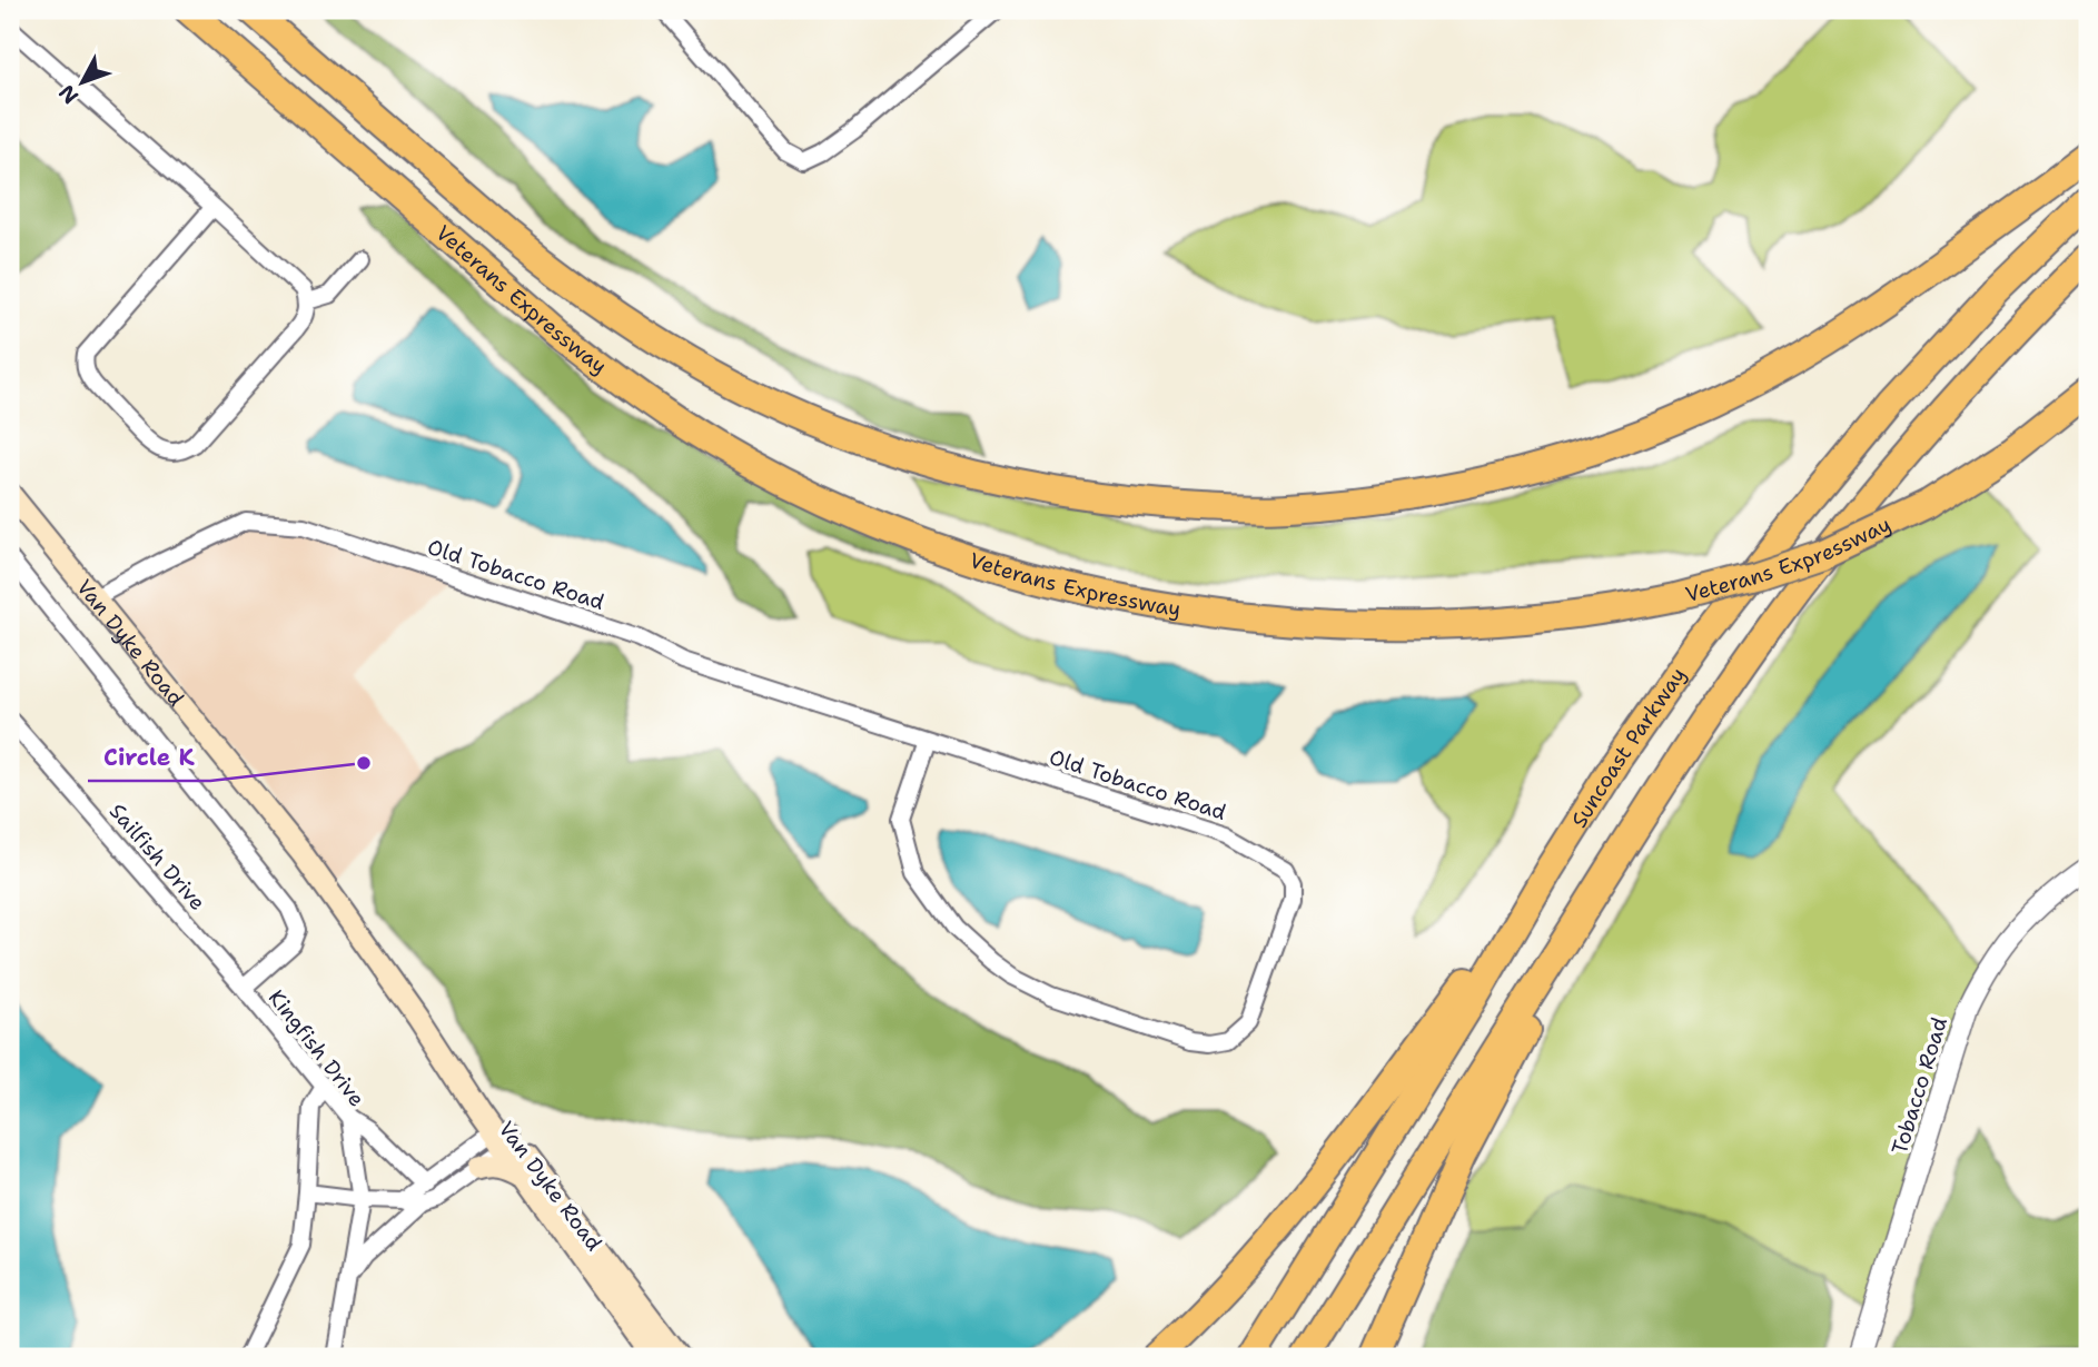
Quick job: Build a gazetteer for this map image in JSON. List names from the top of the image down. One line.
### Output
{"streets":{"highway":["Veterans Expressway","Suncoast Parkway"],"main road":["Van Dyke Road"],"street":["Old Tobacco Road","Sailfish Drive","Kingfish Drive","Tobacco Road"]},"crossings":[["Old Tobacco Road","Van Dyke Road"],["Sailfish Drive","Kingfish Drive"]],"places":["Circle K"],"north":"bottom left"}
